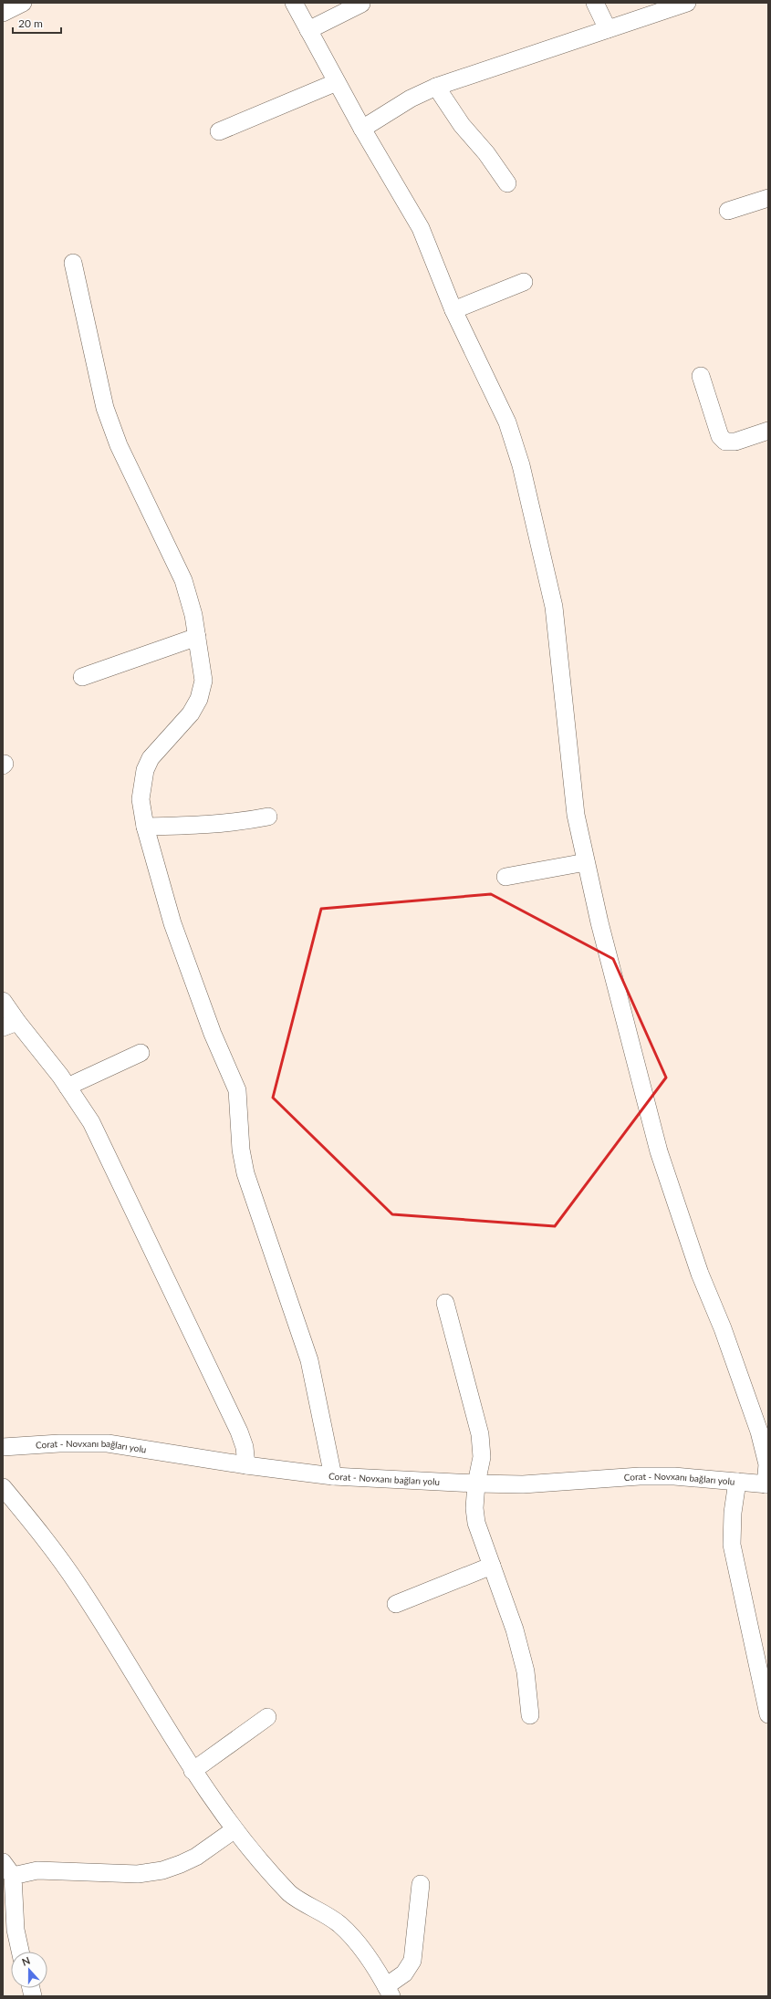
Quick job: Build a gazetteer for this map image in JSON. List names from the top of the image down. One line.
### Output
{"streets":{"street":["Corat - Novxanı bağları yolu"]},"scale_bar":"20 m","north":"top"}
